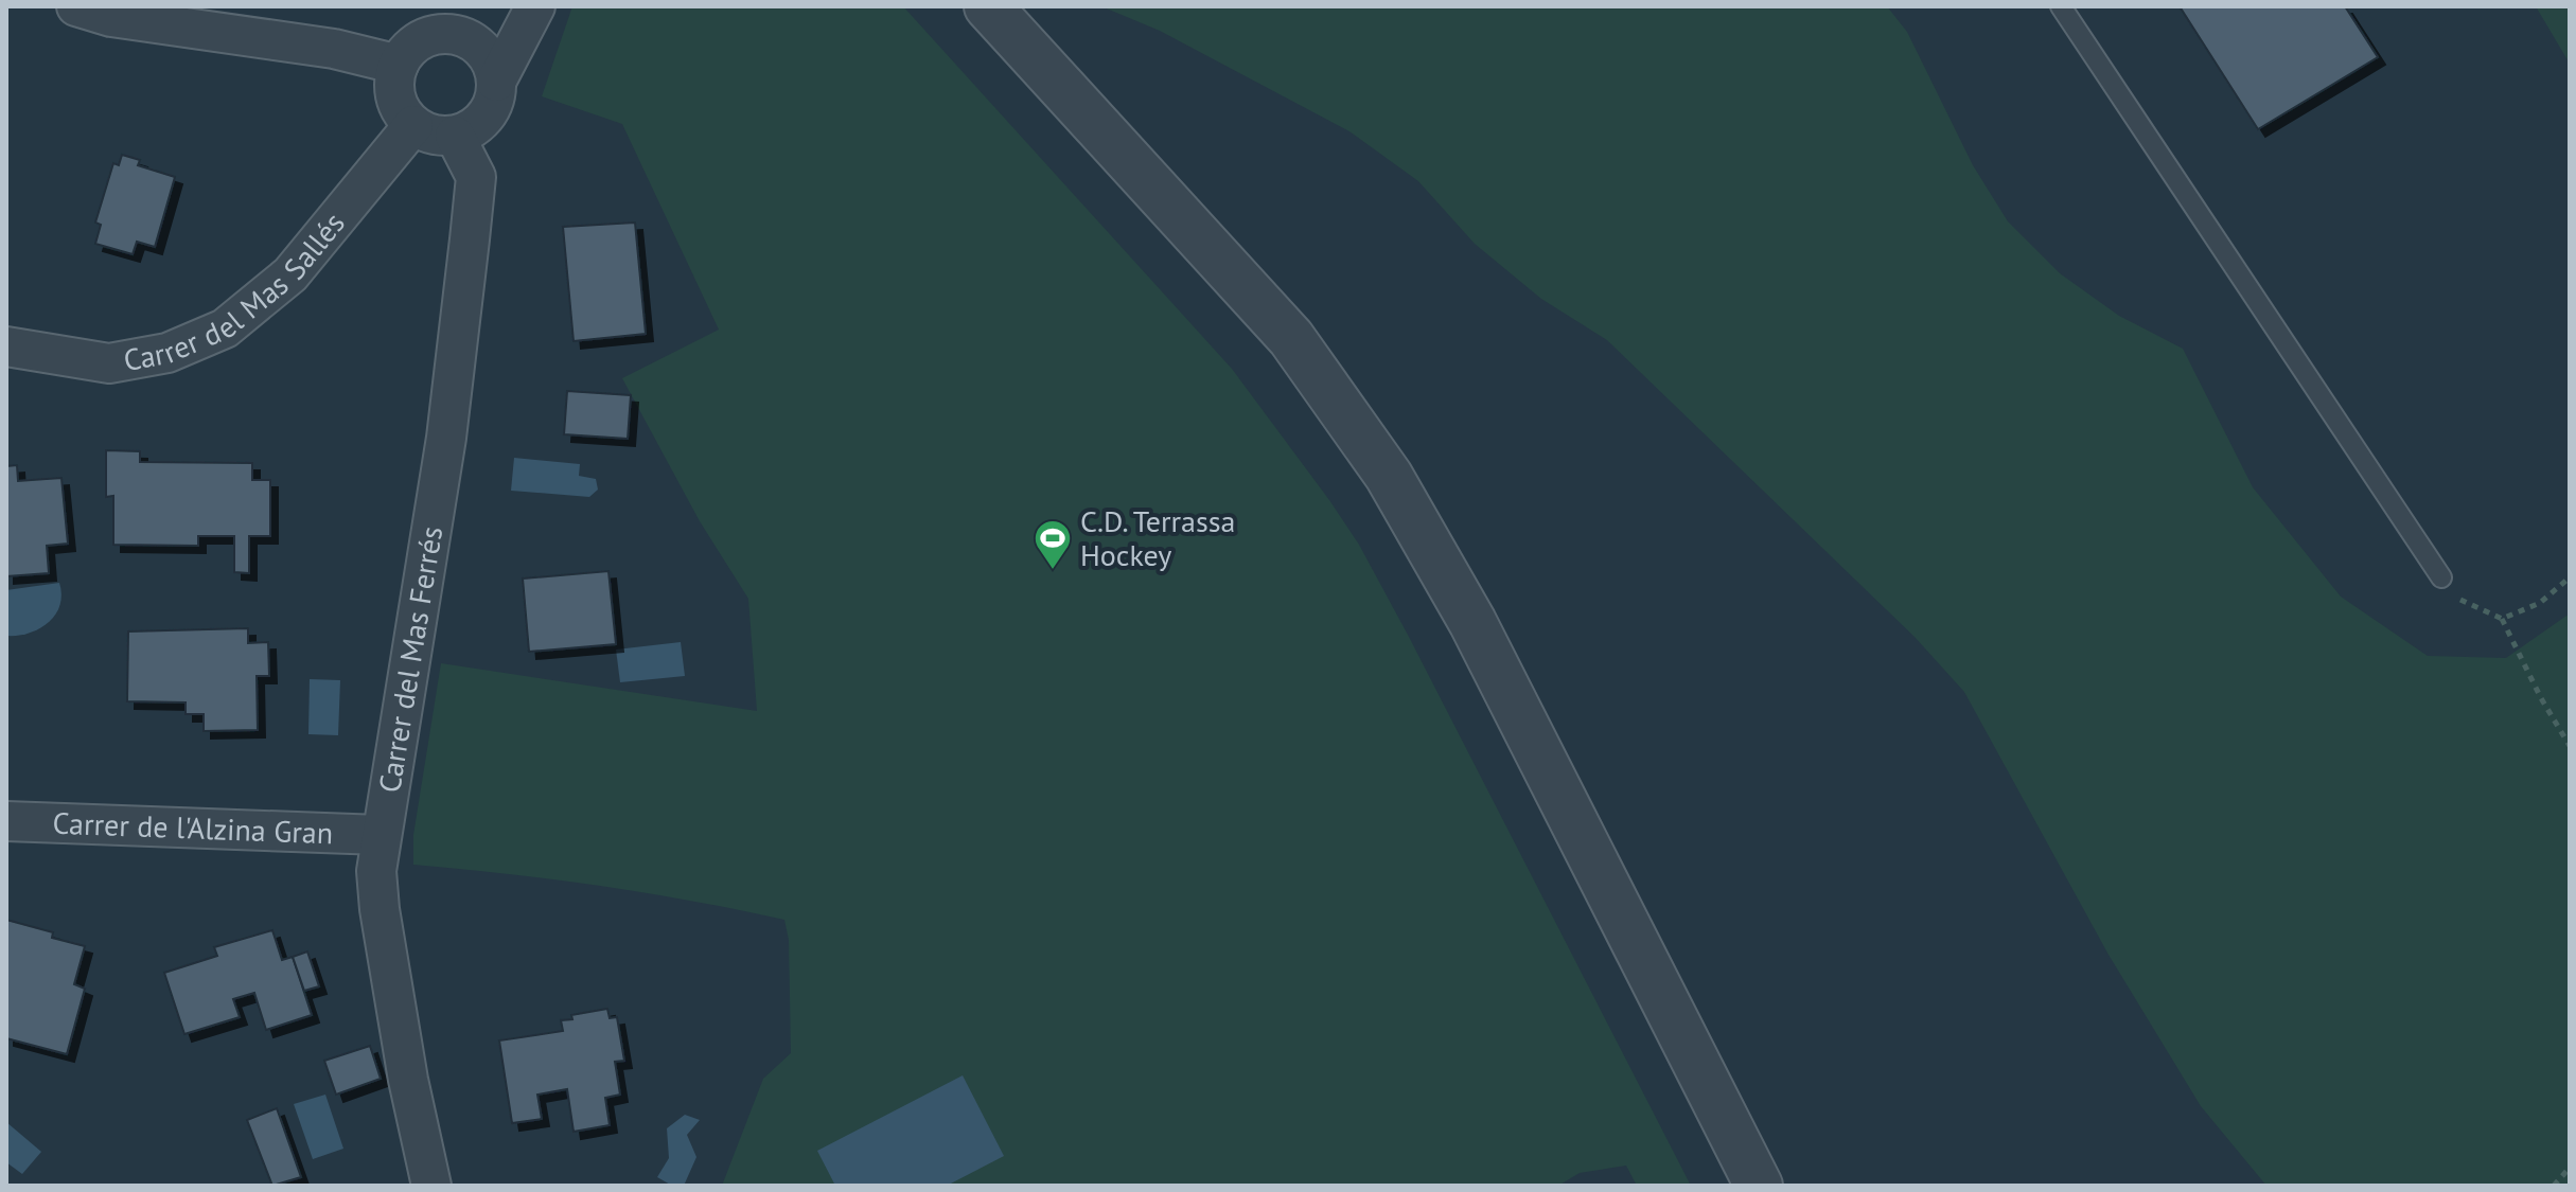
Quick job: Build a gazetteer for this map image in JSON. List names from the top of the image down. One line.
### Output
{"streets":{"street":["Carrer del Mas Sallés","Carrer del Mas Ferrés","Carrer de l'Alzina Gran"]},"crossings":[["Carrer del Mas Sallés","Carrer del Mas Ferrés"],["Carrer del Mas Ferrés","Carrer de l'Alzina Gran"]],"places":{"sports":["C.D. Terrassa Hockey"]}}
